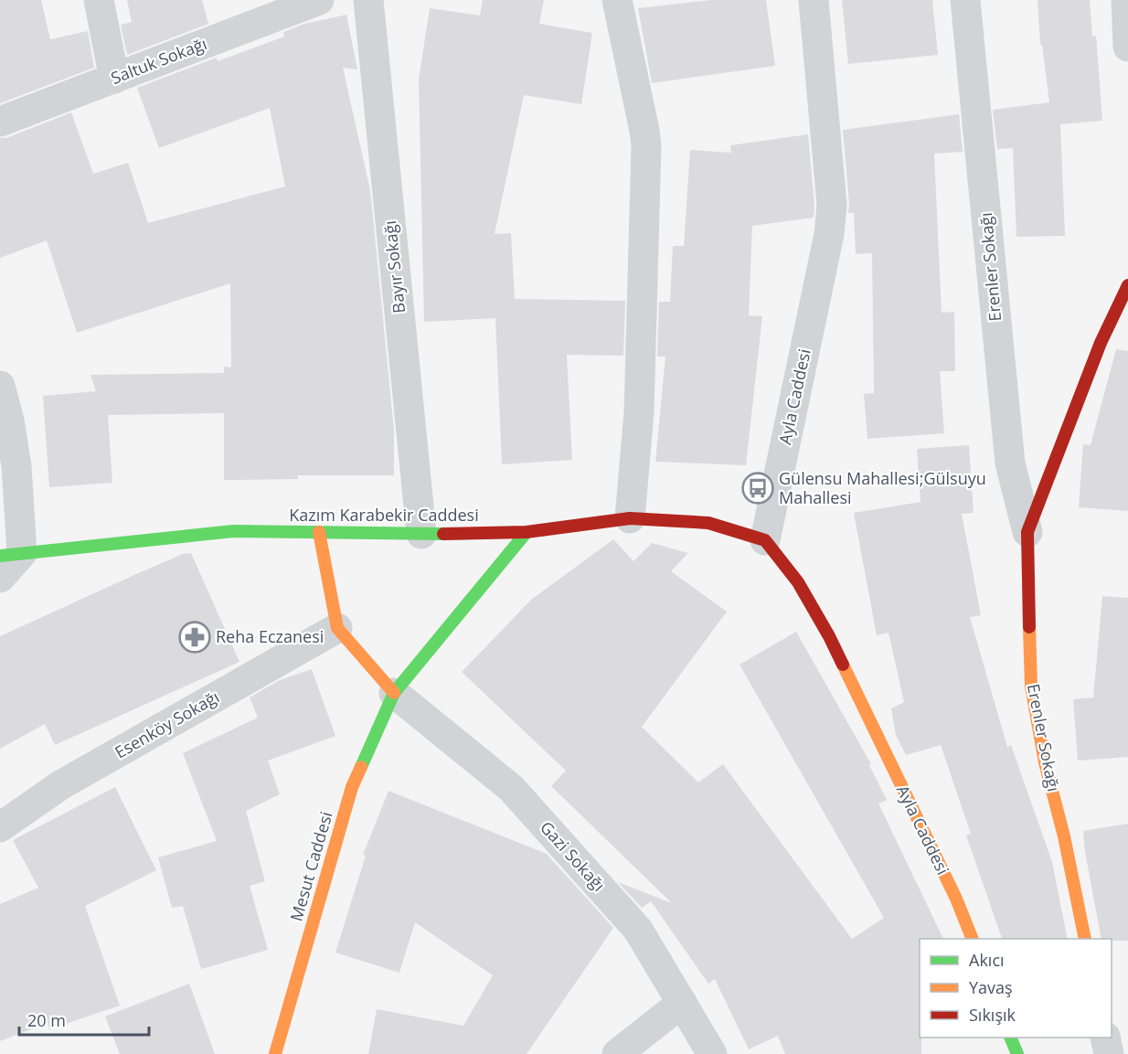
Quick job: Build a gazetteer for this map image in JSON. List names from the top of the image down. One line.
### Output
{"streets":{"street":["Saltuk Sokağı","Bayır Sokağı","Erenler Sokağı","Ayla Caddesi","Kazım Karabekir Caddesi","Esenköy Sokağı","Gazi Sokağı","Mesut Caddesi"]},"crossings":[["Bayır Sokağı","Kazım Karabekir Caddesi"],["Ayla Caddesi","Kazım Karabekir Caddesi"],["Kazım Karabekir Caddesi","Mesut Caddesi"],["Gazi Sokağı","Mesut Caddesi"]],"places":{"bus stop":["Gülensu Mahallesi;Gülsuyu Mahallesi"],"pharmacy":["Reha Eczanesi"]},"legend":["Akıcı","Yavaş","Sıkışık"],"scale_bar":"20 m"}
